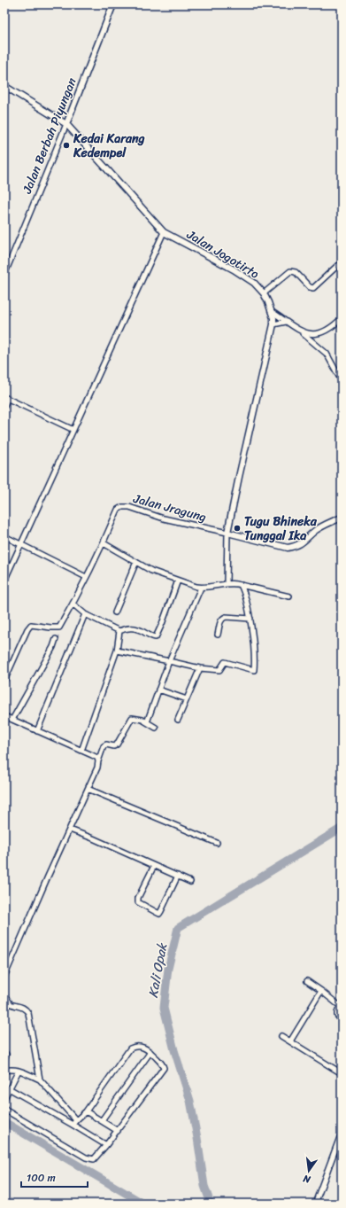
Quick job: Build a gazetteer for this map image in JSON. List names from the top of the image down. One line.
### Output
{"streets":{"street":["Jalan Berbah Piyungan","Jalan Jogotirto","Jalan Jragung"]},"crossings":[["Jalan Berbah Piyungan","Jalan Jogotirto"],["Jalan Jogotirto","Jalan Jragung"]],"water":["Kali Opak"],"places":["Kedai Karang Kedempel","Tugu Bhineka Tunggal Ika"],"scale_bar":"100 m","north":"bottom"}
